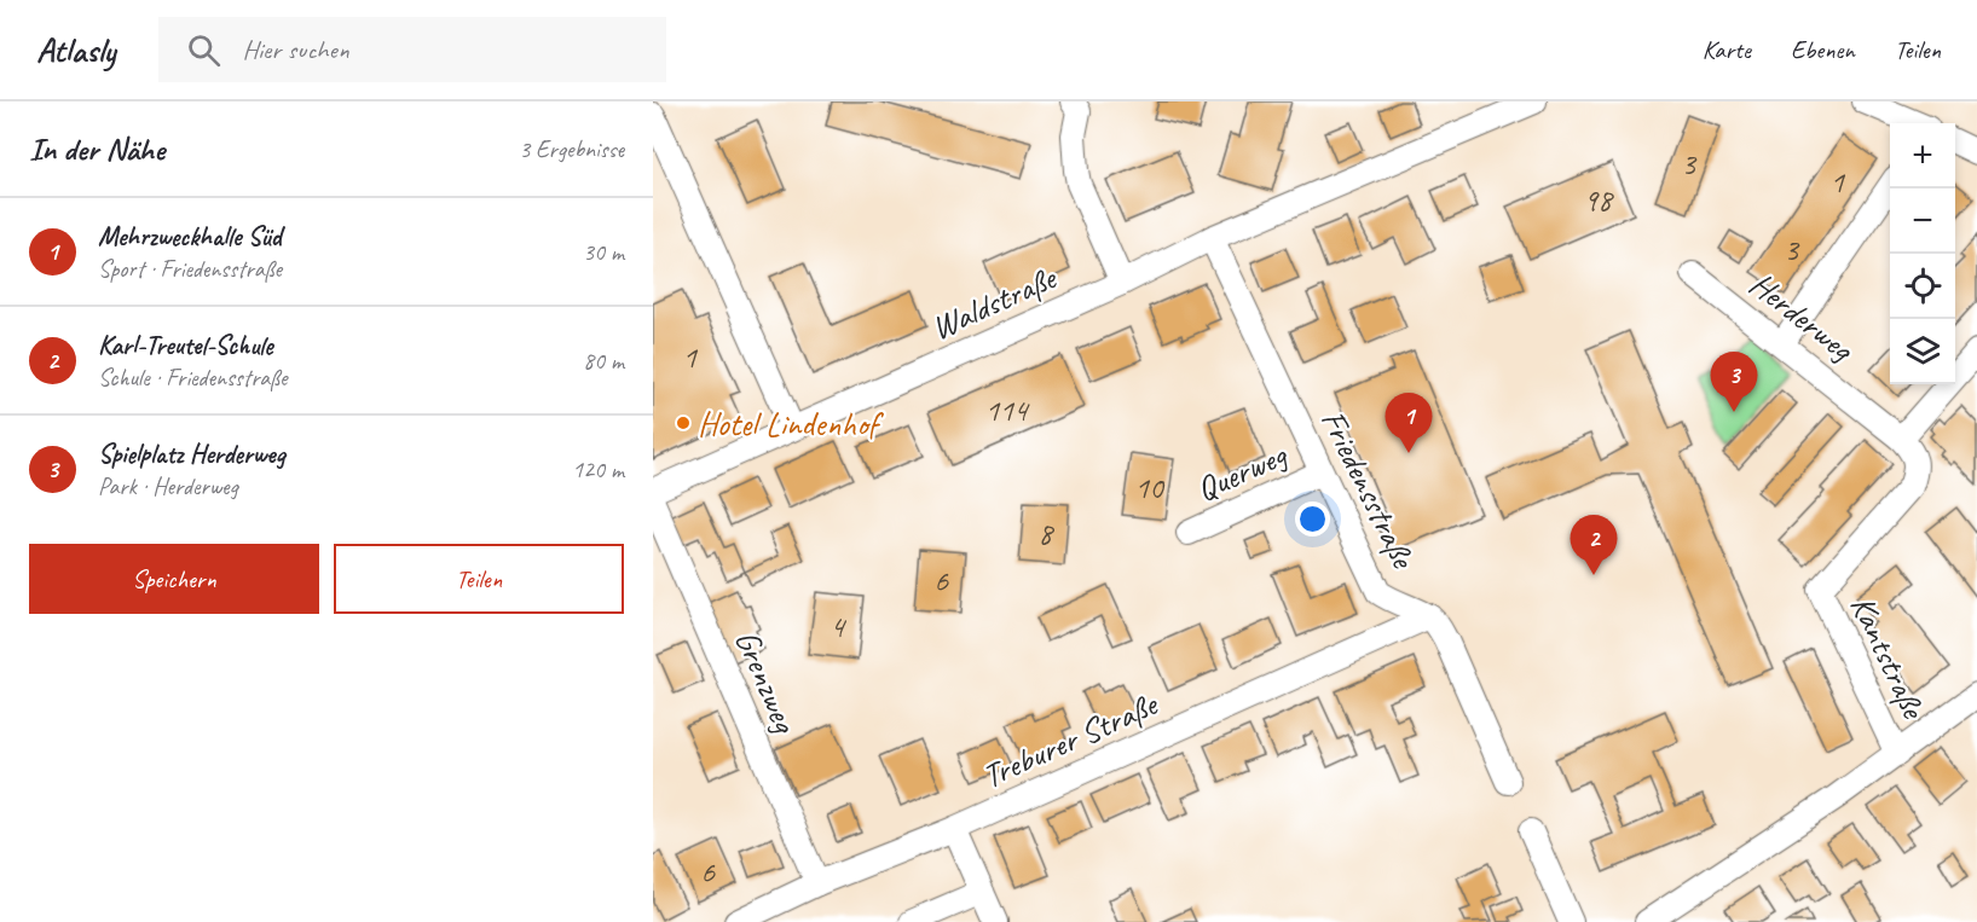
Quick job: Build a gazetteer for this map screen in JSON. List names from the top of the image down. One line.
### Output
{"streets":{"street":["Waldstraße","Herderweg","Querweg","Friedensstraße","Kantstraße","Grenzweg","Treburer Straße"]},"crossings":[["Waldstraße","Friedensstraße"],["Herderweg","Kantstraße"],["Querweg","Friedensstraße"],["Friedensstraße","Treburer Straße"],["Grenzweg","Treburer Straße"]],"places":["Hotel Lindenhof"],"house_numbers":["3","1","98","3","1","114","10","8","6","4","6"],"page":{"header":"Atlasly","search":"Hier suchen","nav":["Karte","Ebenen","Teilen"],"heading":["In der Nähe","3 Ergebnisse"],"map_buttons":["+","−"],"list":[{"mark":"1","name":"Mehrzweckhalle Süd","note":"Sport · Friedensstraße","value":"30 m"},{"mark":"2","name":"Karl-Treutel-Schule","note":"Schule · Friedensstraße","value":"80 m"},{"mark":"3","name":"Spielplatz Herderweg","note":"Park · Herderweg","value":"120 m"}],"pins":["3","1","2"],"buttons":["Speichern","Teilen"]}}
